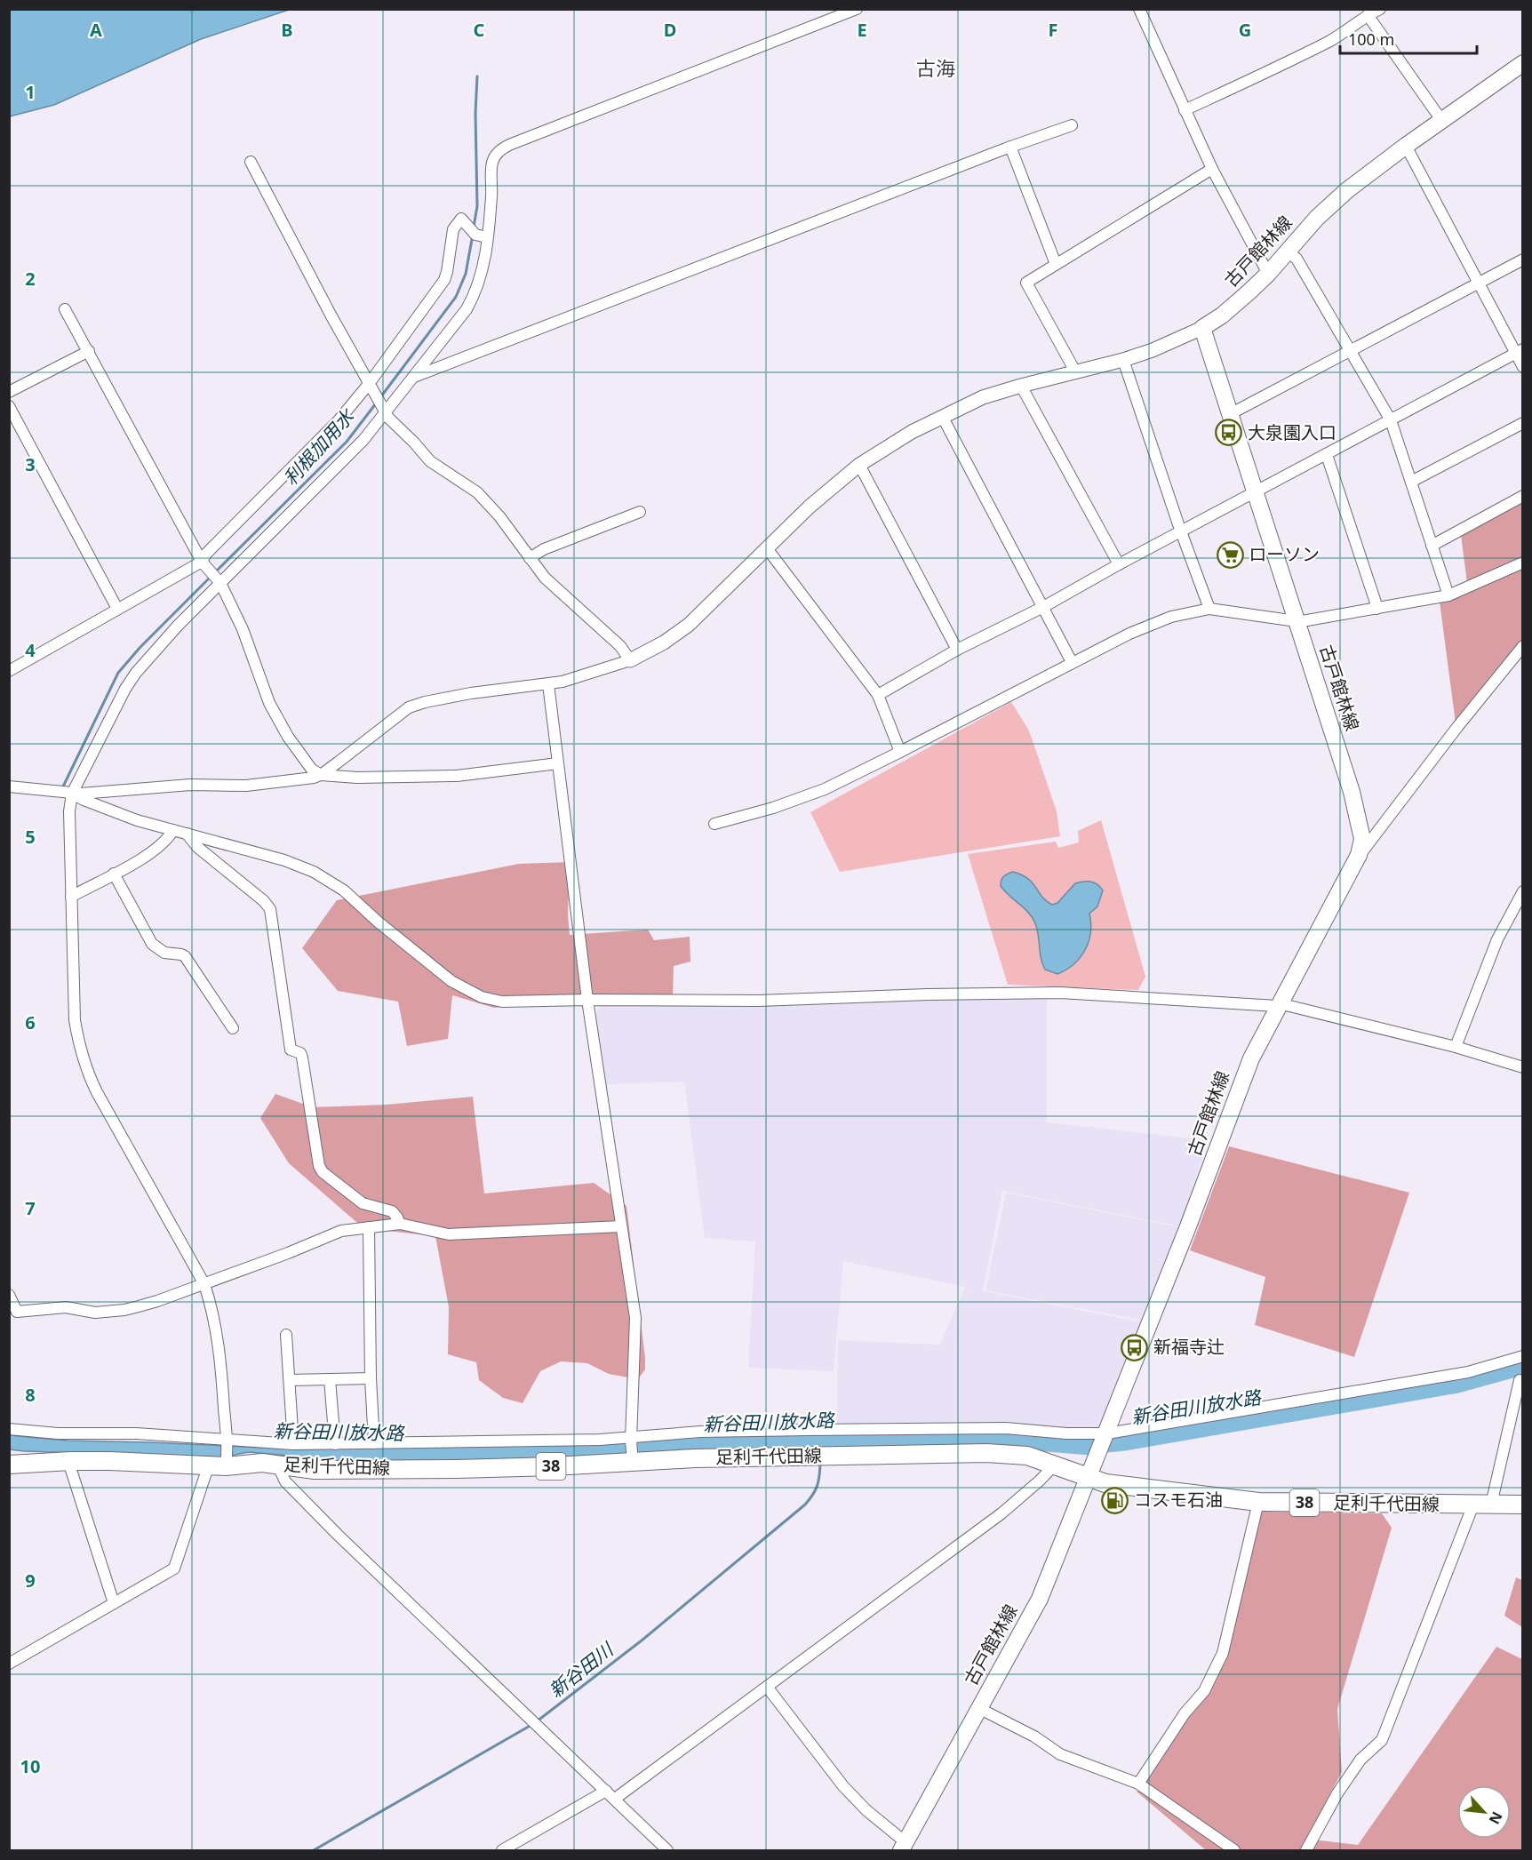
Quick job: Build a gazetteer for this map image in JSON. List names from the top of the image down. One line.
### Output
{"streets":{"main road":["古戸館林線","足利千代田線","38"]},"crossings":[["古戸館林線","足利千代田線"]],"districts":["古海"],"water":["利根加用水","新谷田川放水路","新谷田川"],"places":{"bus stop":["大泉園入口","新福寺辻"],"supermarket":["ローソン"],"fuel station":["コスモ石油"]},"scale_bar":"100 m","north":"bottom right","grid":{"columns":["A","B","C","D","E","F","G"],"rows":["1","2","3","4","5","6","7","8","9","10"]}}
